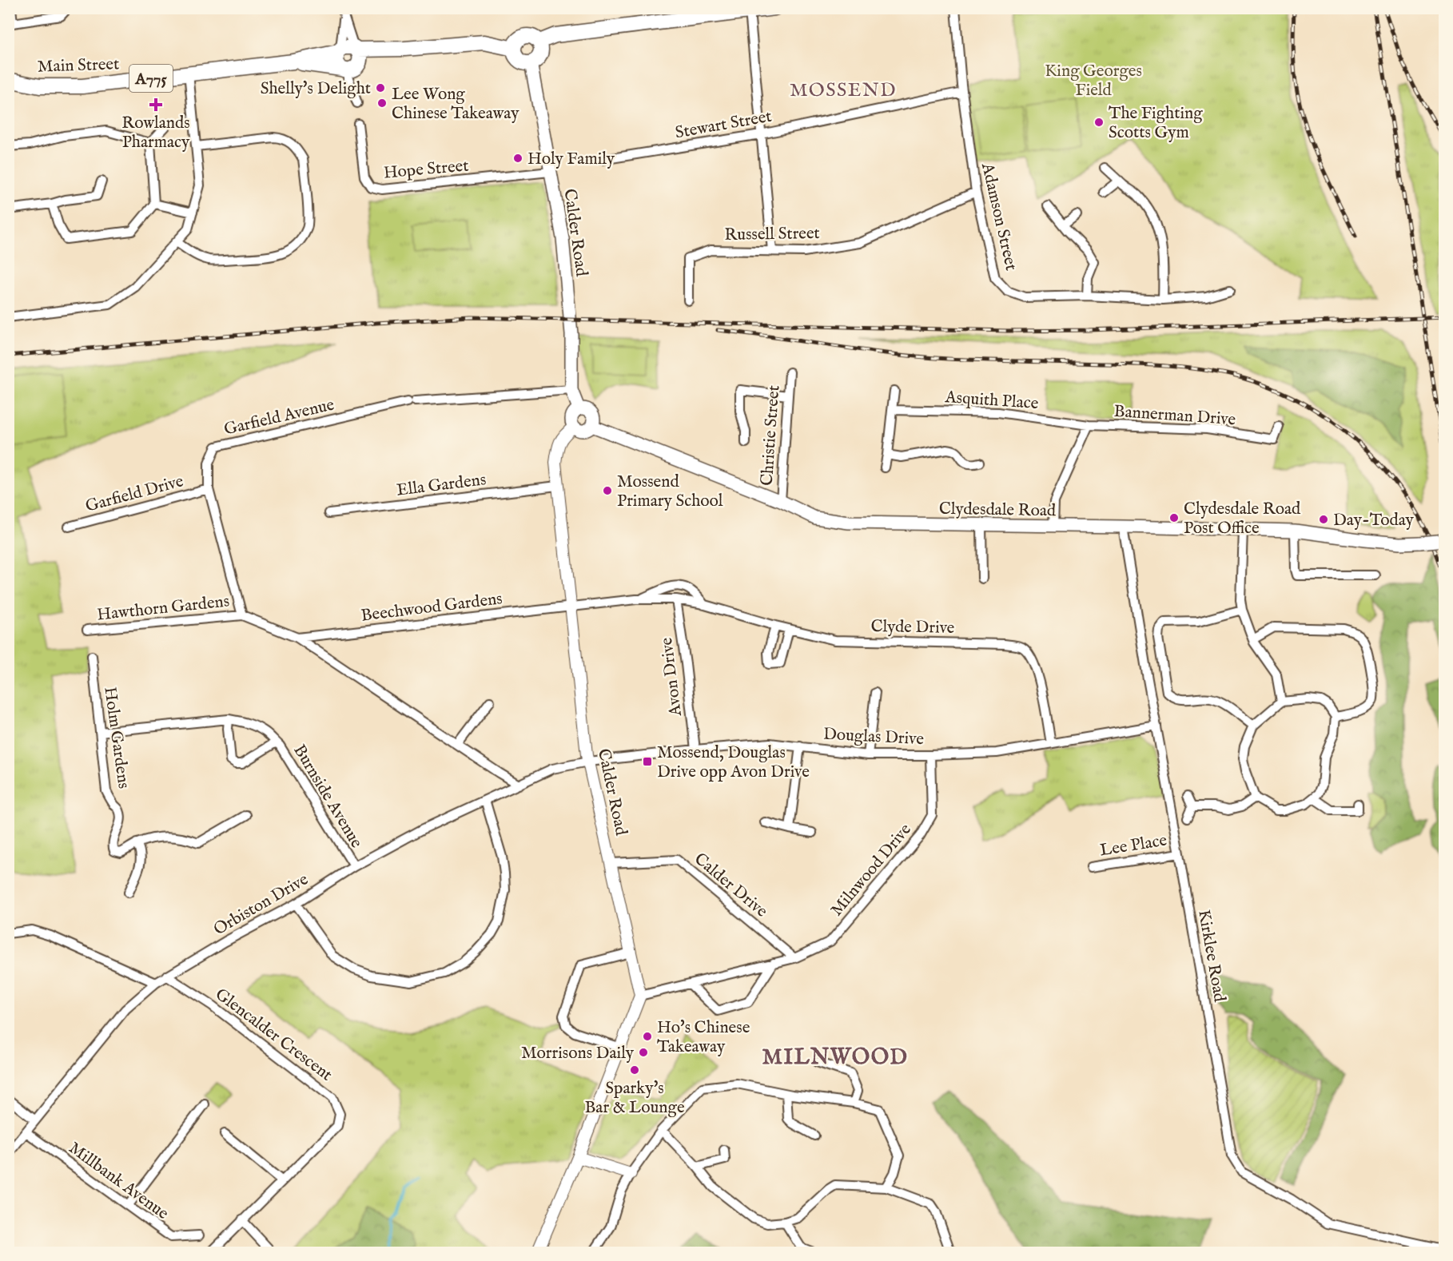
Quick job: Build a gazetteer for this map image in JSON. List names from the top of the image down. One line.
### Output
{"streets":{"main road":["Main Street","A775","Calder Road","Clydesdale Road"],"street":["Stewart Street","Hope Street","Adamson Street","Russell Street","Asquith Place","Bannerman Drive","Garfield Avenue","Christie Street","Ella Gardens","Garfield Drive","Beechwood Gardens","Hawthorn Gardens","Clyde Drive","Avon Drive","Douglas Drive","Holm Gardens","Burnside Avenue","Lee Place","Milnwood Drive","Calder Drive","Orbiston Drive","Kirklee Road","Glencalder Crescent","Millbank Avenue"]},"crossings":[["Main Street","Calder Road"],["Stewart Street","Adamson Street"],["Hope Street","Calder Road"],["Adamson Street","Russell Street"],["Calder Road","Garfield Avenue"],["Calder Road","Ella Gardens"],["Calder Road","Clydesdale Road"],["Calder Road","Beechwood Gardens"],["Calder Road","Clyde Drive"],["Calder Road","Douglas Drive"],["Calder Road","Milnwood Drive"],["Calder Road","Calder Drive"],["Calder Road","Orbiston Drive"],["Asquith Place","Bannerman Drive"],["Garfield Avenue","Garfield Drive"],["Garfield Avenue","Beechwood Gardens"],["Garfield Avenue","Hawthorn Gardens"],["Christie Street","Clydesdale Road"],["Clydesdale Road","Kirklee Road"],["Beechwood Gardens","Hawthorn Gardens"],["Beechwood Gardens","Clyde Drive"],["Beechwood Gardens","Orbiston Drive"],["Clyde Drive","Avon Drive"],["Clyde Drive","Douglas Drive"],["Avon Drive","Douglas Drive"],["Douglas Drive","Milnwood Drive"],["Douglas Drive","Orbiston Drive"],["Douglas Drive","Kirklee Road"],["Holm Gardens","Burnside Avenue"],["Burnside Avenue","Orbiston Drive"],["Lee Place","Kirklee Road"],["Milnwood Drive","Calder Drive"],["Orbiston Drive","Glencalder Crescent"],["Orbiston Drive","Millbank Avenue"]],"districts":["MOSSEND","MILNWOOD"],"parks":["King Georges Field"],"places":{"other":["Shelly's Delight","Lee Wong Chinese Takeaway","The Fighting Scotts Gym","Holy Family","Mossend Primary School","Clydesdale Road Post Office","Day-Today","Ho's Chinese Takeaway","Morrisons Daily","Sparky's Bar & Lounge"],"health":["Rowlands Pharmacy"],"transit":["Mossend, Douglas Drive opp Avon Drive"]}}
